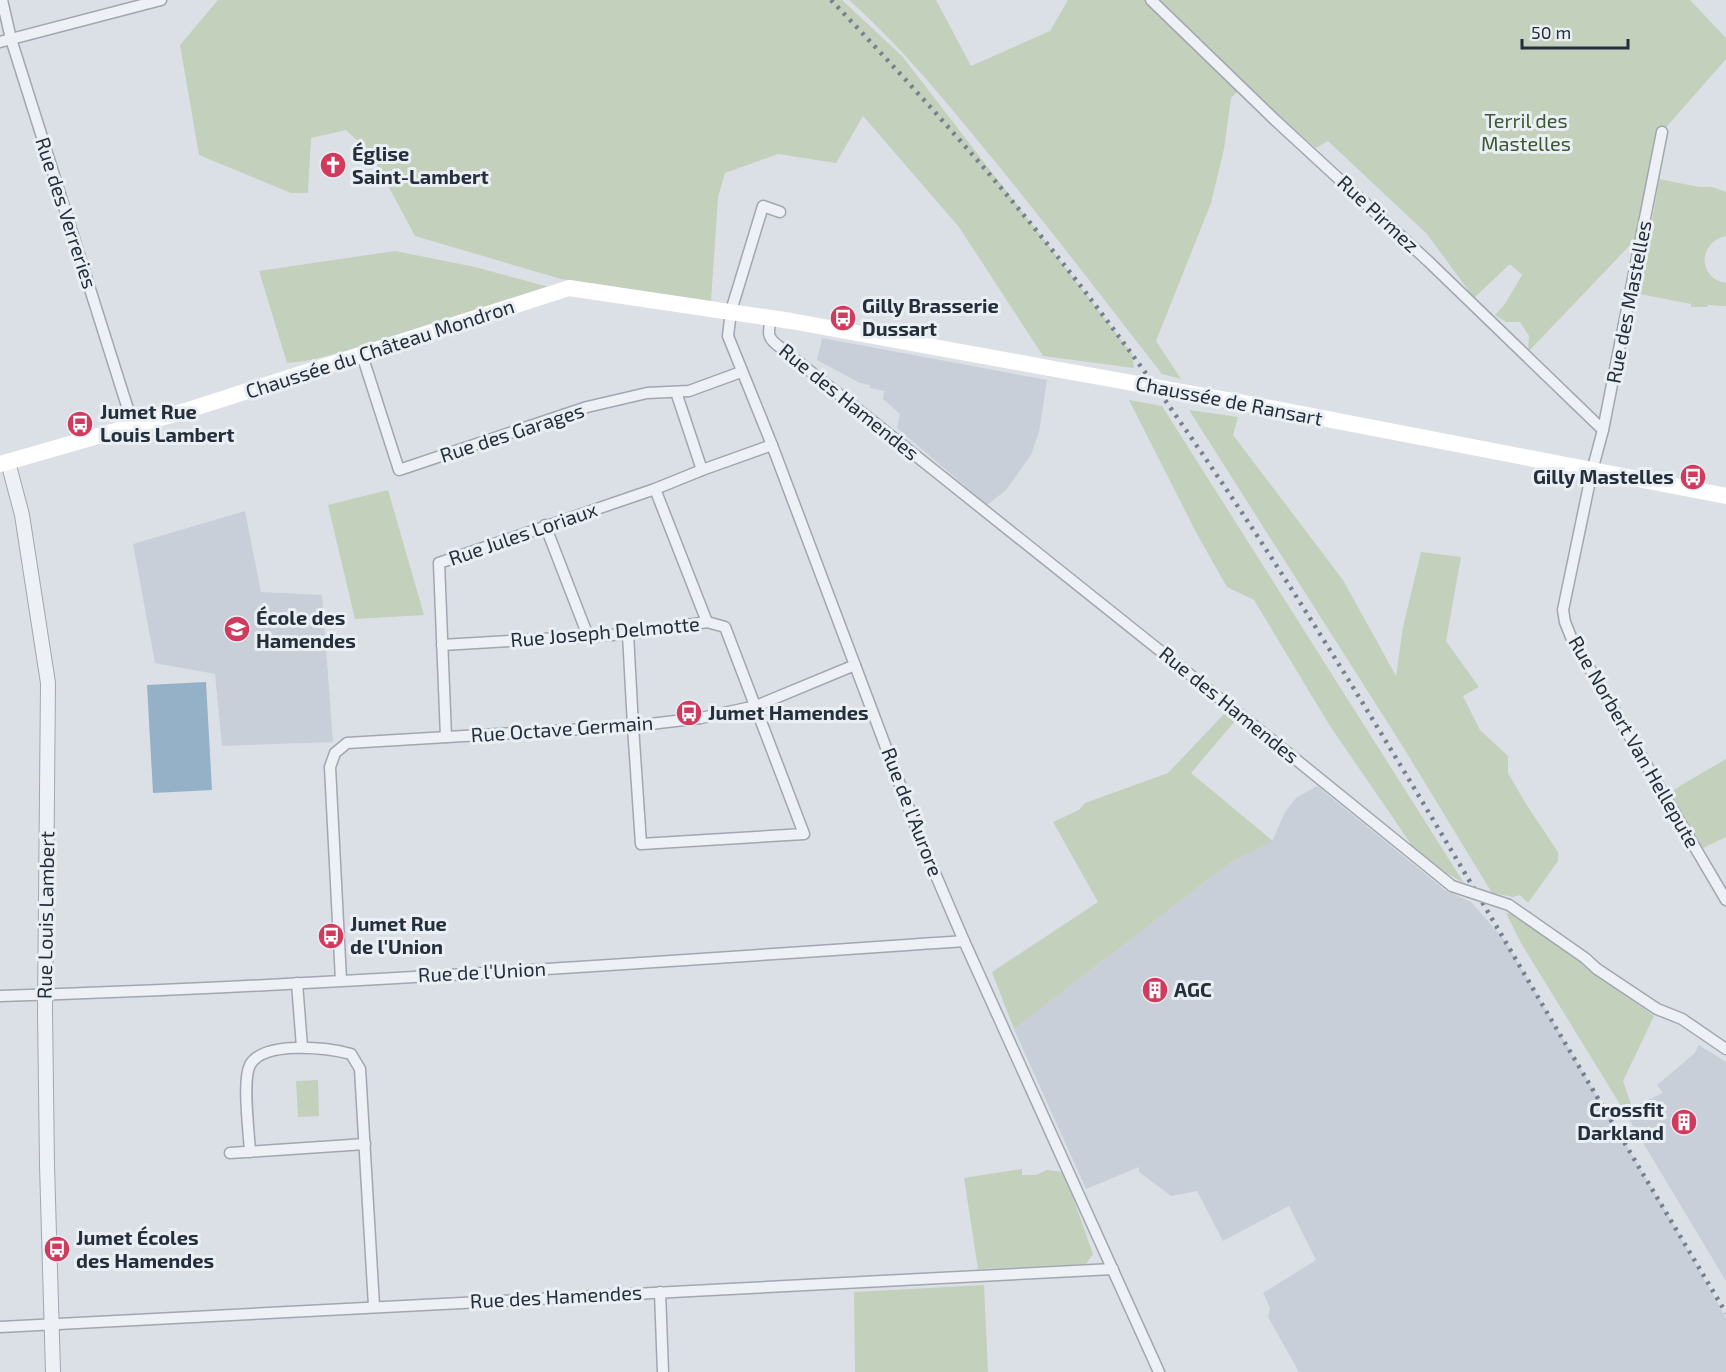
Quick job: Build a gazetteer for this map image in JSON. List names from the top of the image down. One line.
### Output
{"streets":{"main road":["Chaussée du Château Mondron","Chaussée de Ransart"],"street":["Rue des Verreries","Rue Pirmez","Rue des Mastelles","Rue des Hamendes","Rue des Garages","Rue Jules Loriaux","Rue Joseph Delmotte","Rue Octave Germain","Rue Norbert Van Hellepute","Rue de l'Aurore","Rue Louis Lambert","Rue de l'Union"]},"crossings":[["Rue des Verreries","Chaussée du Château Mondron"],["Rue Pirmez","Rue des Mastelles"],["Rue des Mastelles","Chaussée de Ransart"],["Rue des Mastelles","Rue Norbert Van Hellepute"],["Chaussée du Château Mondron","Chaussée de Ransart"],["Chaussée du Château Mondron","Rue des Garages"],["Chaussée du Château Mondron","Rue de l'Aurore"],["Chaussée du Château Mondron","Rue Louis Lambert"],["Chaussée de Ransart","Rue des Hamendes"],["Chaussée de Ransart","Rue Norbert Van Hellepute"],["Chaussée de Ransart","Rue de l'Aurore"],["Rue des Hamendes","Rue de l'Aurore"],["Rue des Hamendes","Rue Louis Lambert"],["Rue des Garages","Rue de l'Aurore"],["Rue Jules Loriaux","Rue Joseph Delmotte"],["Rue Jules Loriaux","Rue Octave Germain"],["Rue Jules Loriaux","Rue de l'Aurore"],["Rue Joseph Delmotte","Rue Octave Germain"],["Rue Octave Germain","Rue de l'Aurore"],["Rue Octave Germain","Rue de l'Union"],["Rue de l'Aurore","Rue de l'Union"],["Rue Louis Lambert","Rue de l'Union"]],"parks":["Terril des Mastelles"],"places":{"church":["Église Saint-Lambert"],"bus stop":["Gilly Brasserie Dussart","Jumet Rue Louis Lambert","Gilly Mastelles","Jumet Hamendes","Jumet Rue de l'Union","Jumet Écoles des Hamendes"],"school or university":["École des Hamendes"],"building":["AGC","Crossfit Darkland"]},"scale_bar":"50 m"}
